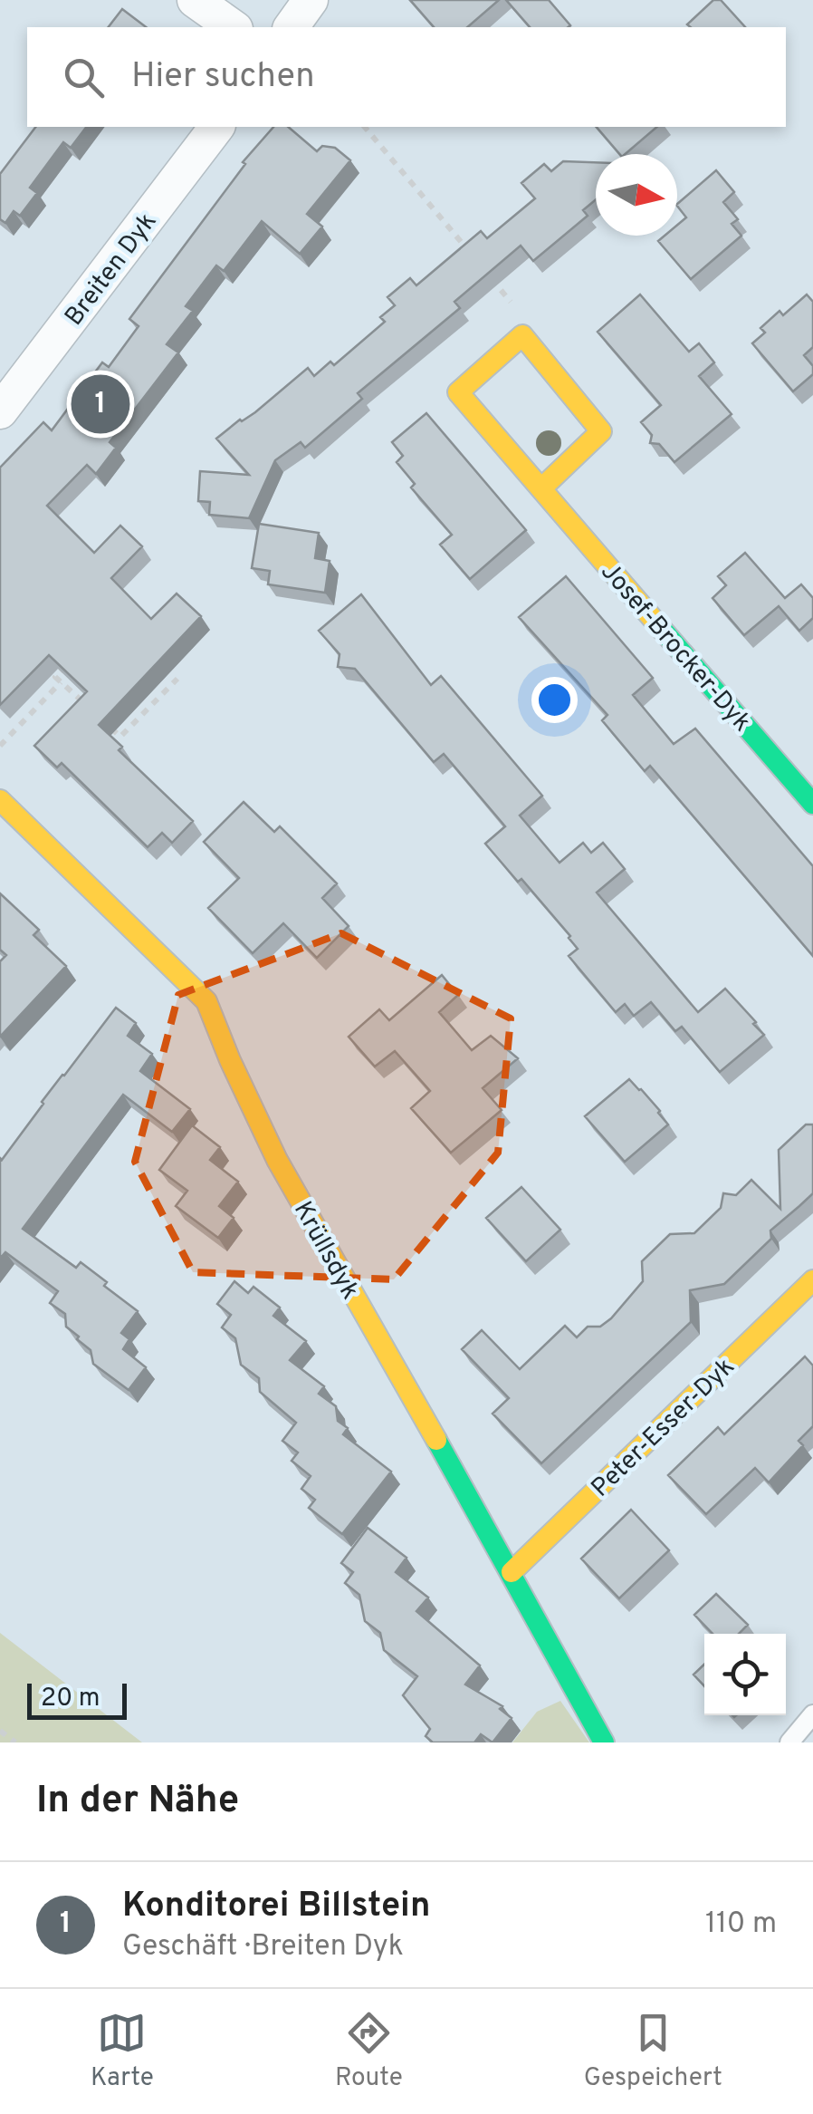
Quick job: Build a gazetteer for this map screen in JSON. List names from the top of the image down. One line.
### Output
{"streets":{"street":["Breiten Dyk","Josef-Brocker-Dyk","Krüllsdyk","Peter-Esser-Dyk"]},"crossings":[["Krüllsdyk","Peter-Esser-Dyk"]],"scale_bar":"20 m","north":"right","page":{"search":"Hier suchen","pins":"1","scale":"20 m","heading":"In der Nähe","list":[{"mark":"1","name":"Konditorei Billstein","note":"Geschäft · Breiten Dyk","value":"110 m"}],"nav":["Karte","Route","Gespeichert"]}}
